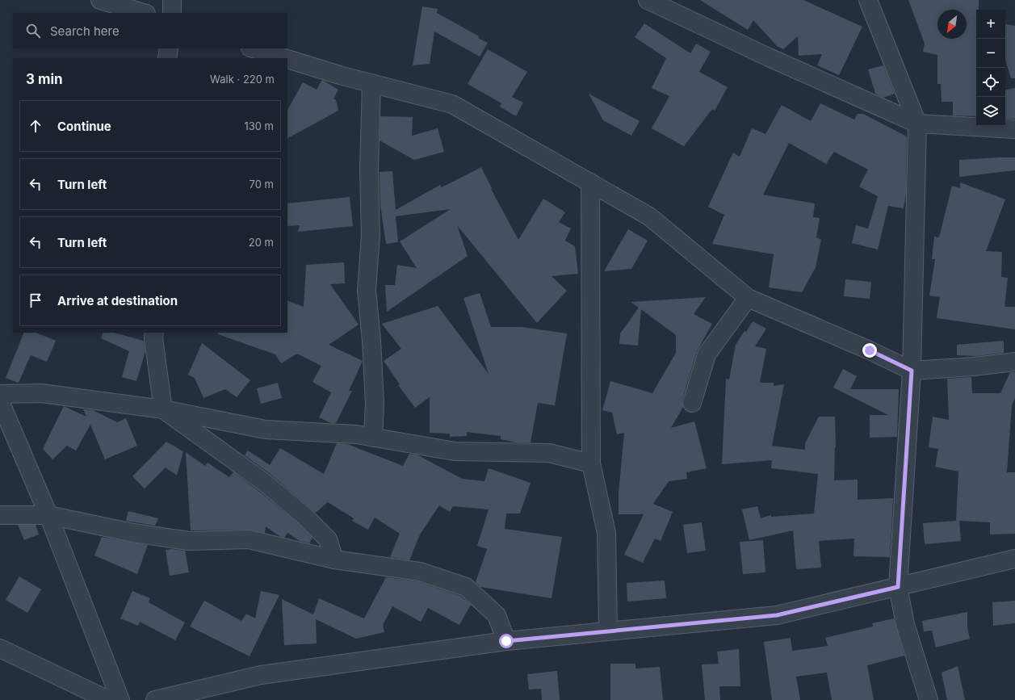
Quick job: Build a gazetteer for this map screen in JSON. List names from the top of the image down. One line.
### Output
{"north":"bottom left","page":{"map_buttons":["+","−"],"search":"Search here","heading":["3 min","Walk · 220 m"],"list":[["Continue","130 m"],["Turn left","70 m"],["Turn left","20 m"],"Arrive at destination"]}}
